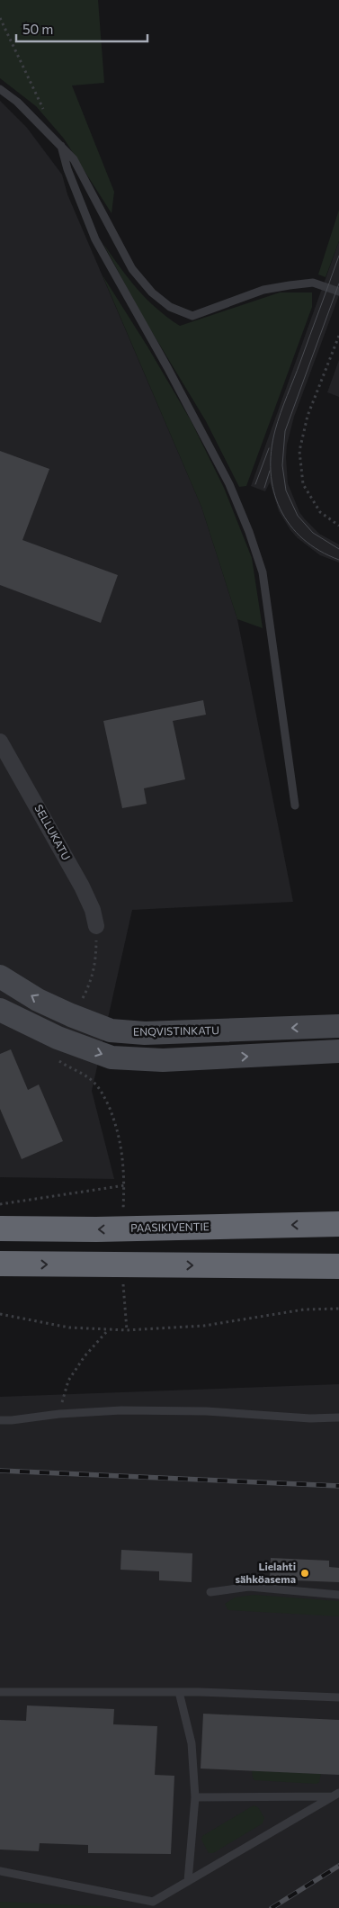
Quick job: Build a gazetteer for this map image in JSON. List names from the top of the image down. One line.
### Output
{"streets":{"highway":["PAASIKIVENTIE"],"main road":["ENQVISTINKATU"],"street":["SELLUKATU"]},"places":["Lielahti sähköasema"],"scale_bar":"50 m"}
